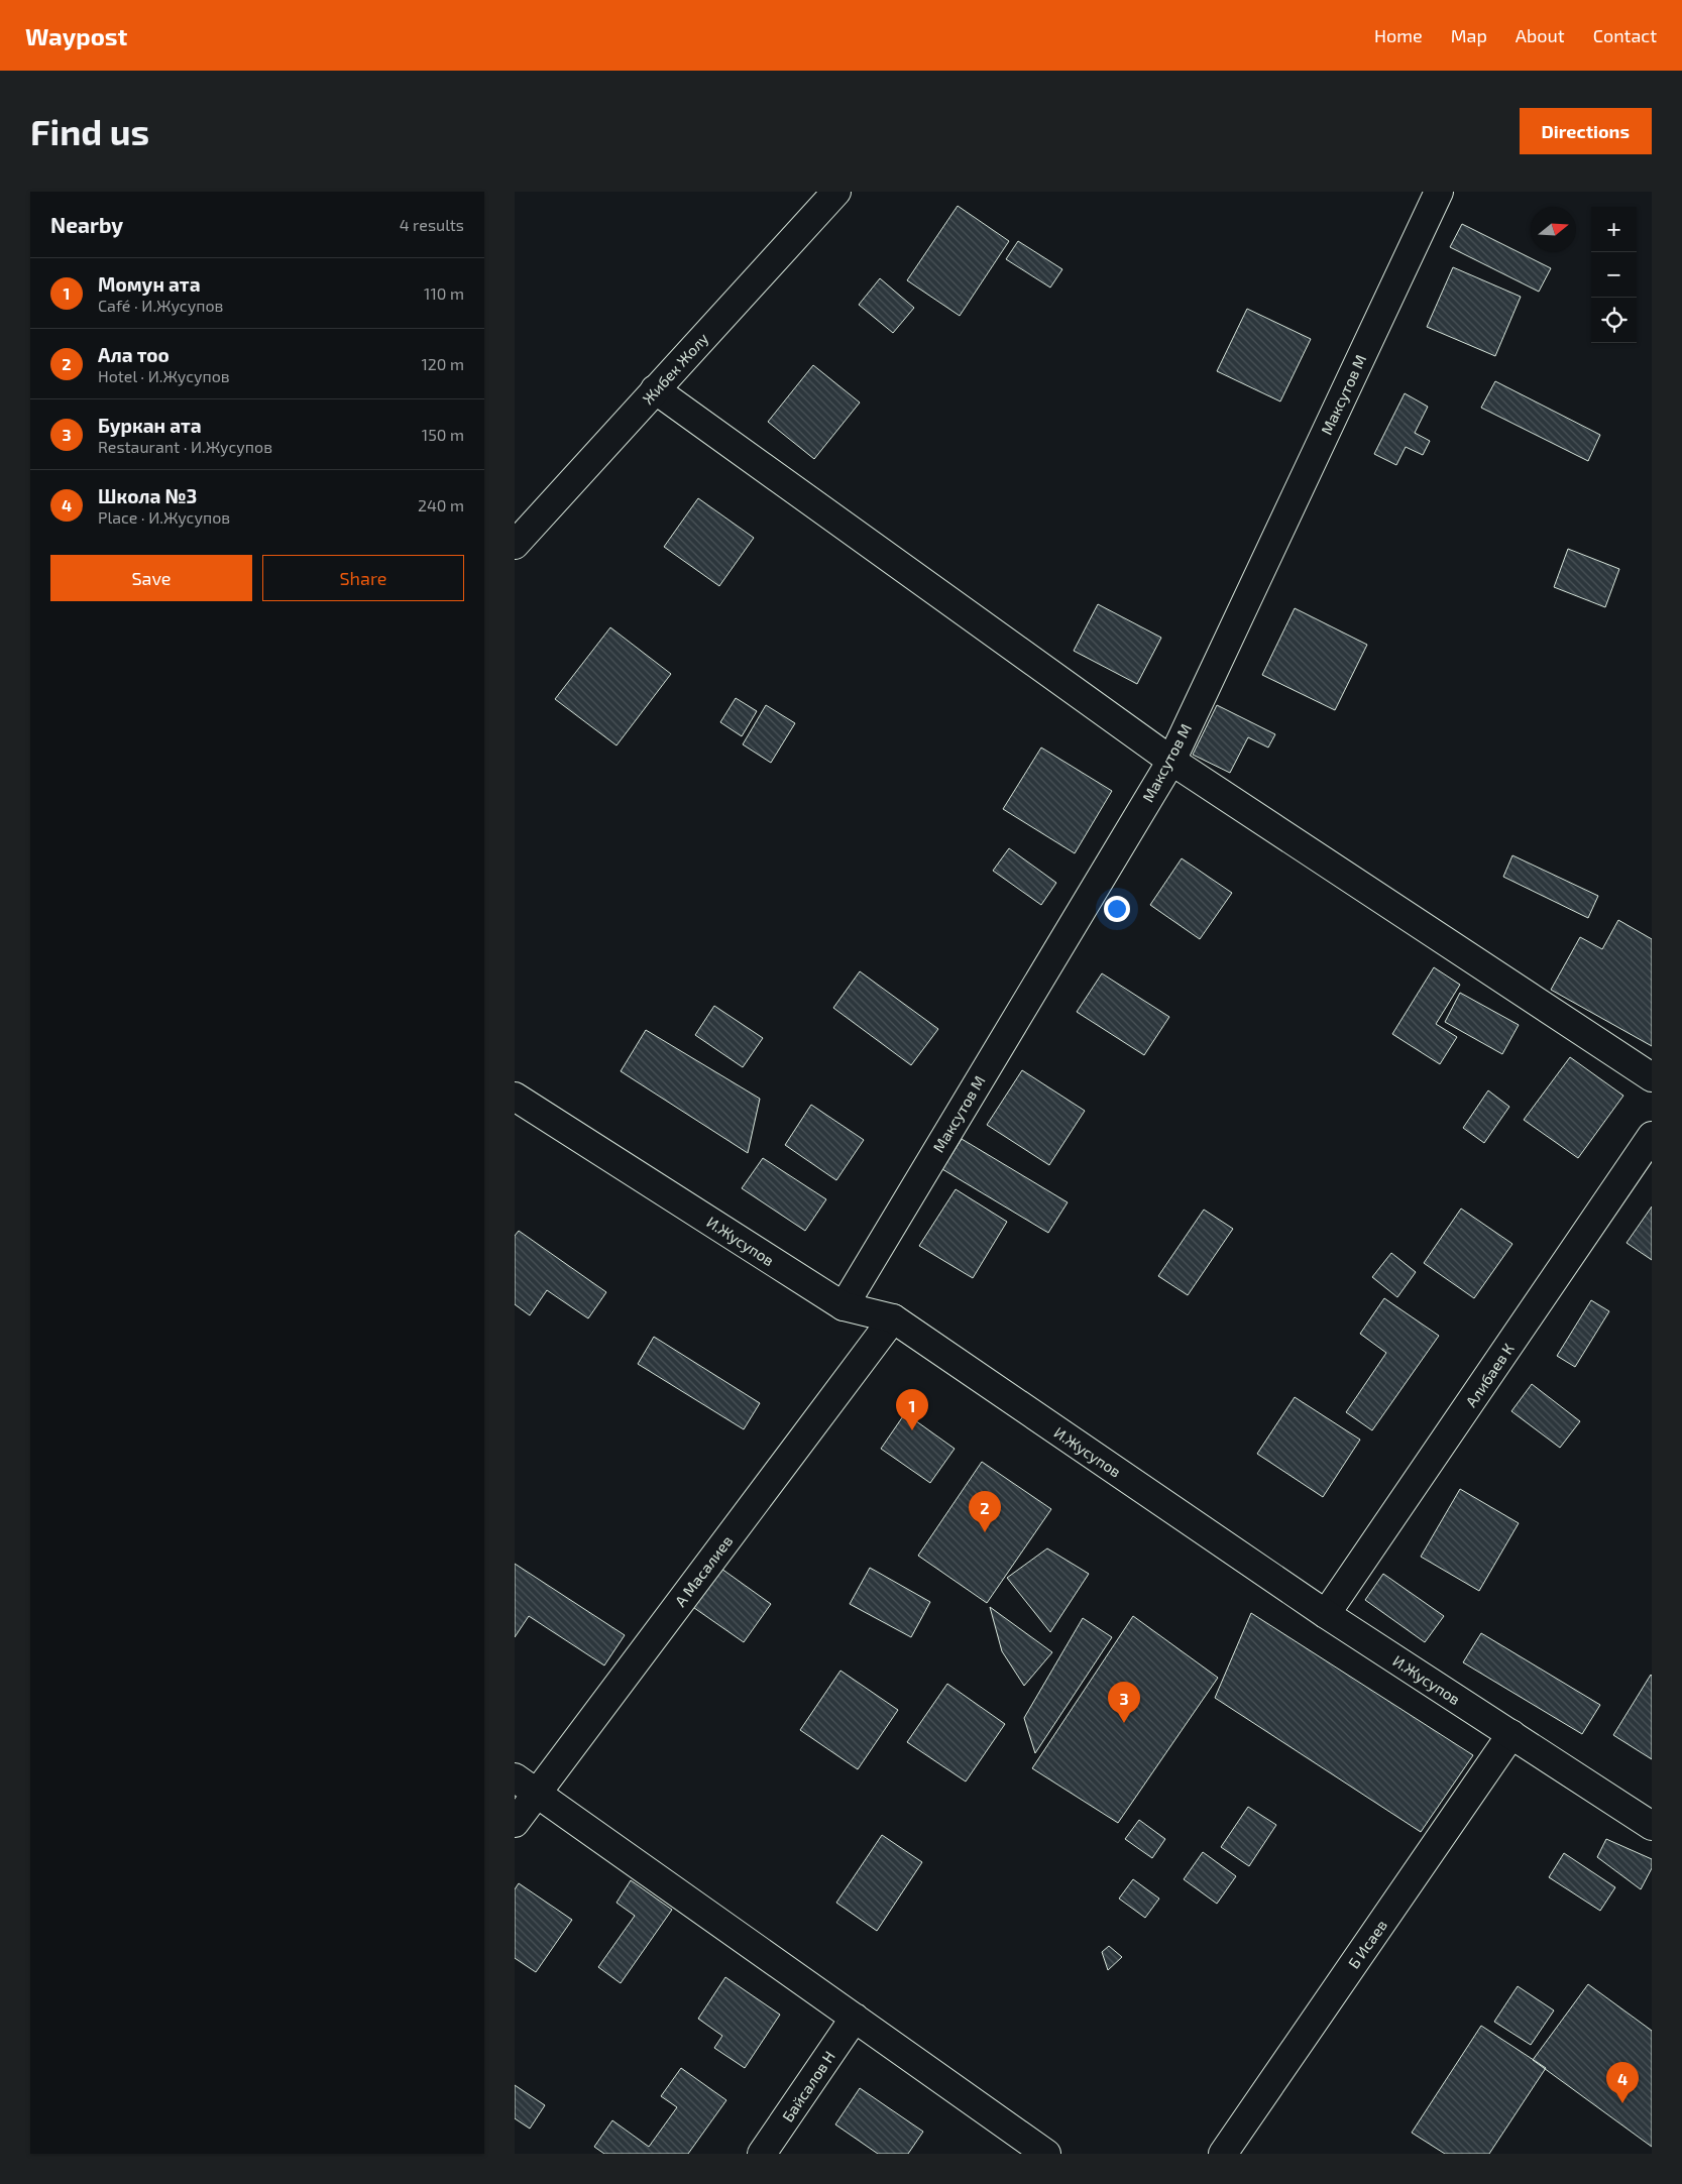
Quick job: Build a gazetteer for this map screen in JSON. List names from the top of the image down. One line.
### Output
{"streets":{"street":["Жибек Жолу","Максутов М","И.Жусупов","Алибаев К","А Масалиев","Б Исаев","Байсалов Н"]},"crossings":[["Максутов М","И.Жусупов"],["И.Жусупов","Алибаев К"],["И.Жусупов","А Масалиев"],["И.Жусупов","Б Исаев"]],"north":"right","page":{"header":"Waypost","nav":["Home","Map","About","Contact"],"buttons":["Directions",["Save","Share"]],"title":"Find us","heading":["Nearby","4 results"],"map_buttons":["+","−"],"list":[{"mark":"1","name":"Момун ата","note":"Café · И.Жусупов","value":"110 m"},{"mark":"2","name":"Ала тоо","note":"Hotel · И.Жусупов","value":"120 m"},{"mark":"3","name":"Буркан ата","note":"Restaurant · И.Жусупов","value":"150 m"},{"mark":"4","name":"Школа №3","note":"Place · И.Жусупов","value":"240 m"}],"pins":["1","2","3","4"]}}
